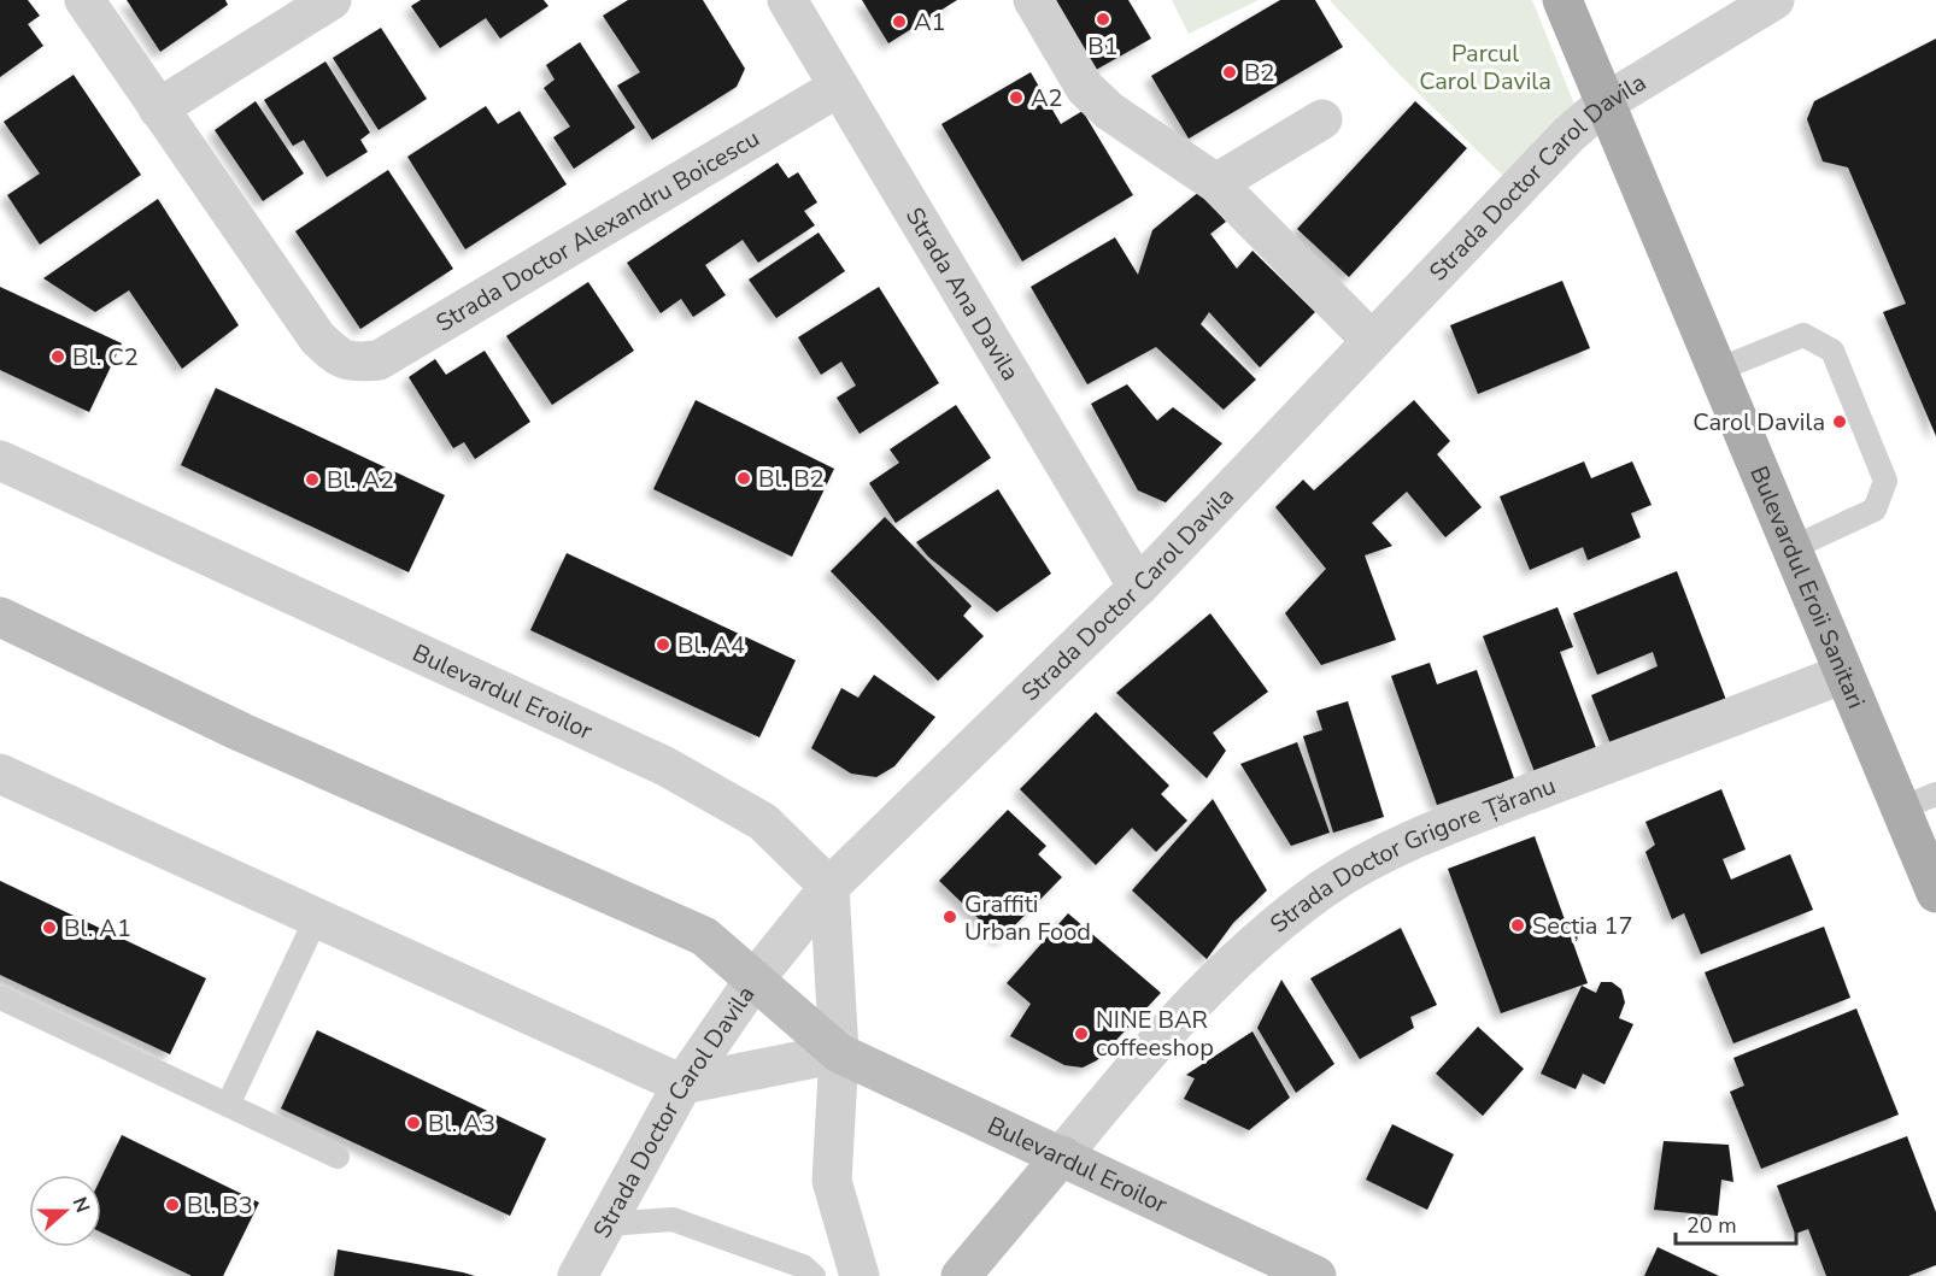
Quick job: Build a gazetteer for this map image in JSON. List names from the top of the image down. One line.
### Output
{"streets":{"main road":["Bulevardul Eroii Sanitari","Bulevardul Eroilor"],"street":["Strada Doctor Carol Davila","Strada Doctor Alexandru Boicescu","Strada Ana Davila","Strada Doctor Grigore Țăranu"]},"crossings":[["Strada Doctor Carol Davila","Strada Ana Davila"],["Strada Doctor Carol Davila","Bulevardul Eroii Sanitari"],["Strada Doctor Carol Davila","Bulevardul Eroilor"],["Strada Doctor Alexandru Boicescu","Strada Ana Davila"],["Bulevardul Eroii Sanitari","Strada Doctor Grigore Țăranu"],["Bulevardul Eroilor","Strada Doctor Grigore Țăranu"]],"parks":["Parcul Carol Davila"],"places":["B1","A1","B2","A2","Bl. C2","Carol Davila","Bl. B2","Bl. A2","Bl. A4","Graffiti Urban Food","Secția 17","Bl. A1","NINE BAR coffeeshop","Bl. A3","Bl. B3"],"scale_bar":"20 m","north":"right"}
